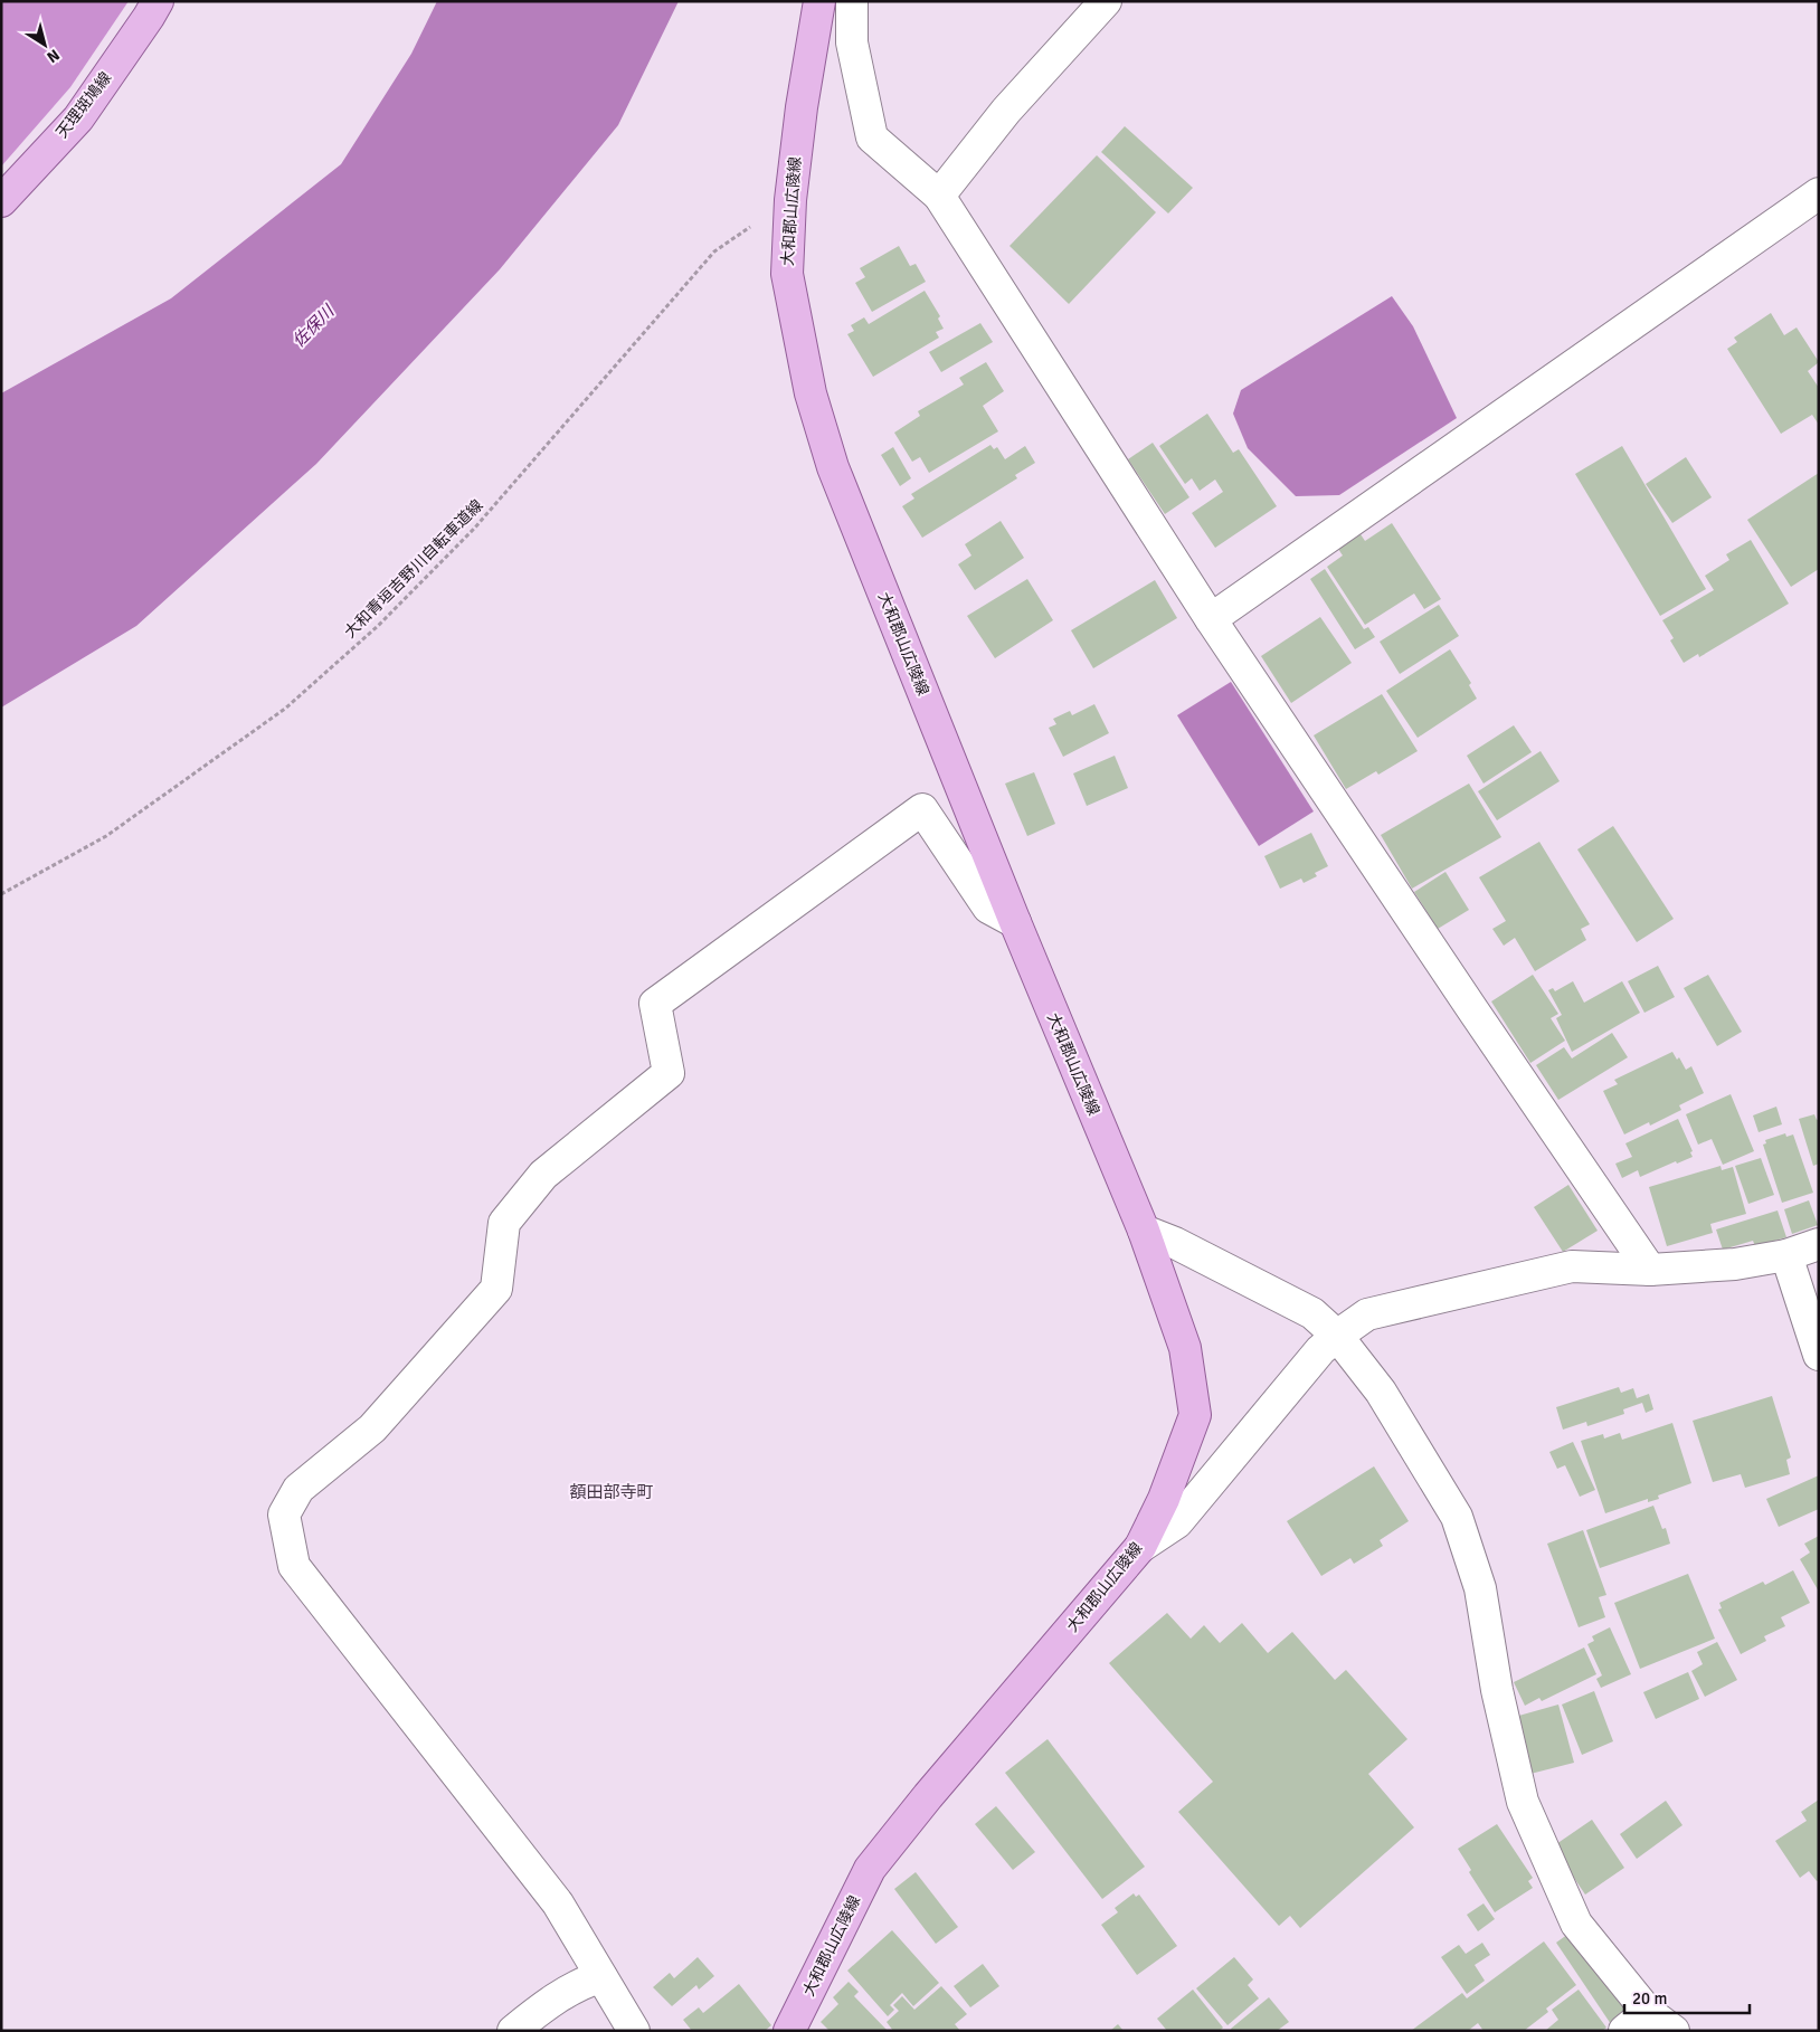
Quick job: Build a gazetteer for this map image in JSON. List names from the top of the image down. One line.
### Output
{"streets":{"main road":["天理斑鳩線","大和郡山広陵線"],"path":["大和青垣吉野川自転車道線"]},"crossings":[["大和郡山広陵線","大和青垣吉野川自転車道線"]],"districts":["額田部寺町"],"water":["佐保川"],"scale_bar":"20 m","north":"bottom right"}
